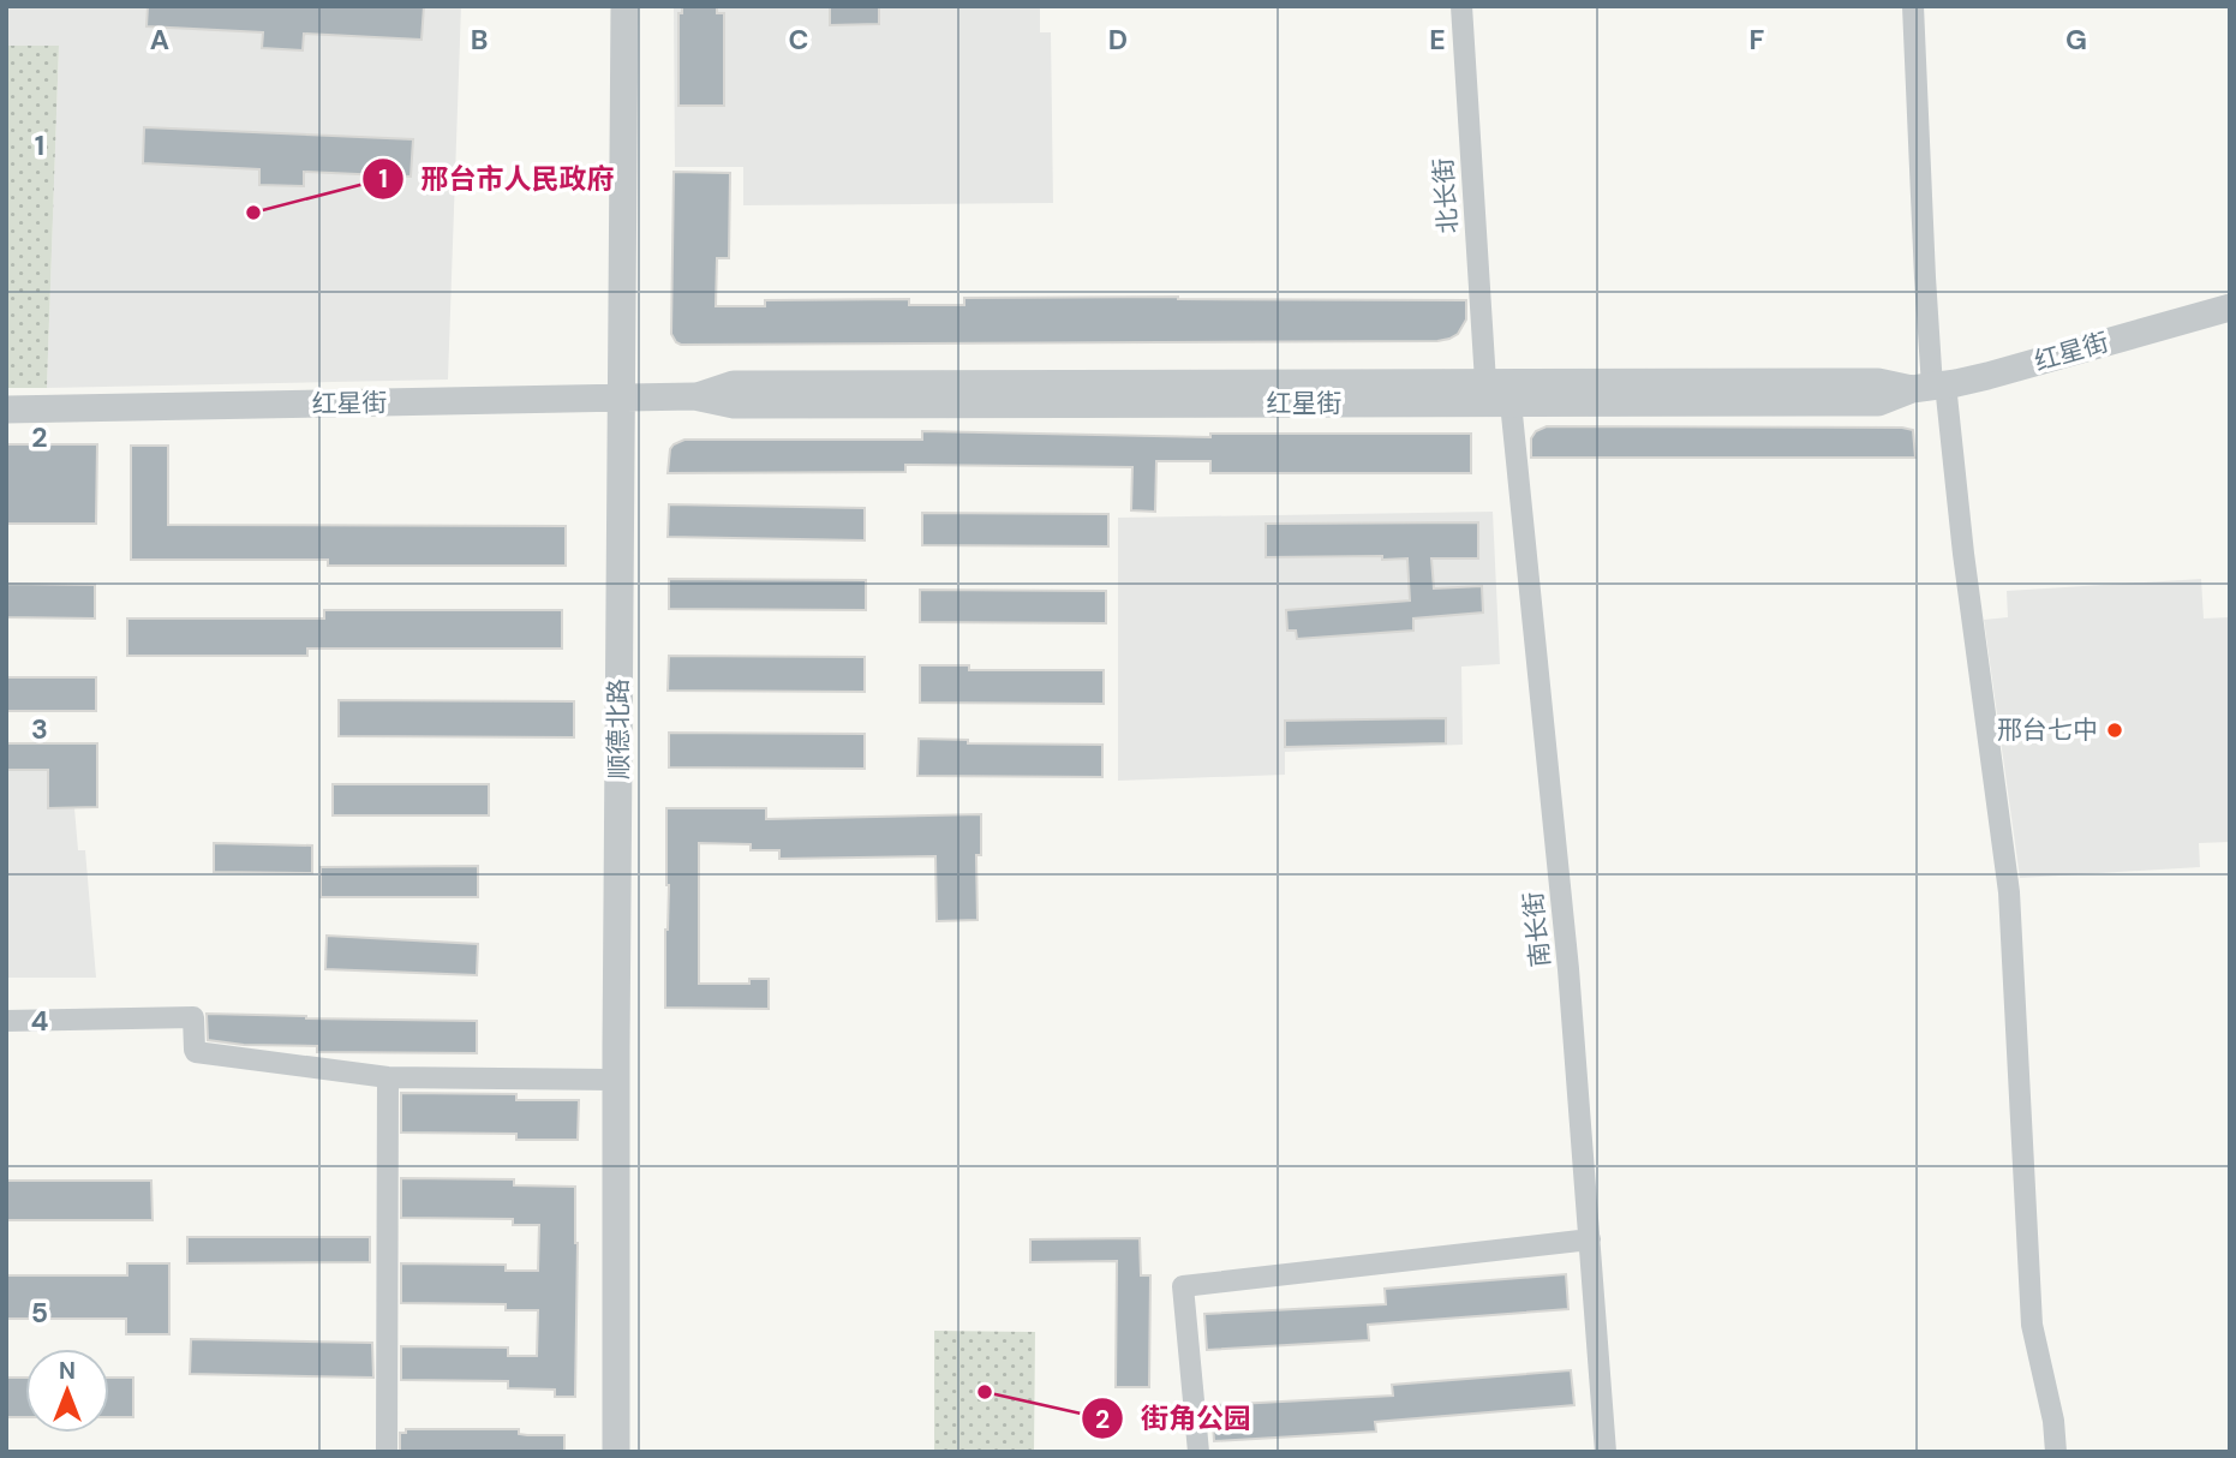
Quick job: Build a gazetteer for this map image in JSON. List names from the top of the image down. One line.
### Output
{"streets":{"street":["北长街","红星街","顺德北路","南长街"]},"crossings":[["北长街","红星街"],["红星街","顺德北路"],["红星街","南长街"]],"places":["邢台市人民政府","邢台七中","街角公园"],"north":"top","grid":{"columns":["A","B","C","D","E","F","G"],"rows":["1","2","3","4","5"]}}
